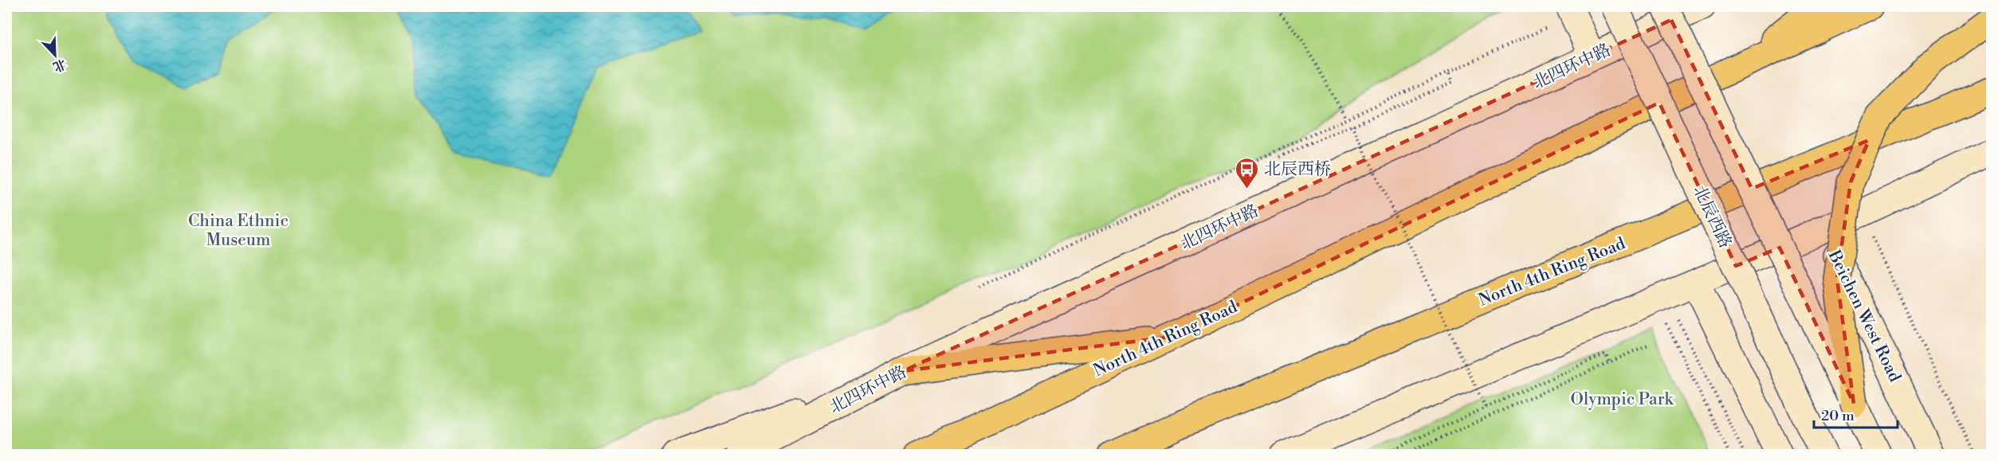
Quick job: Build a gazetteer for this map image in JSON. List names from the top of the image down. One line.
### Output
{"streets":{"highway":["North 4th Ring Road"],"street":["北四环中路","北辰西路","Beichen West Road"]},"parks":["China Ethnic Museum","Olympic Park"],"places":{"bus stop":["北辰西桥"]},"scale_bar":"20 m","north":"bottom right"}
